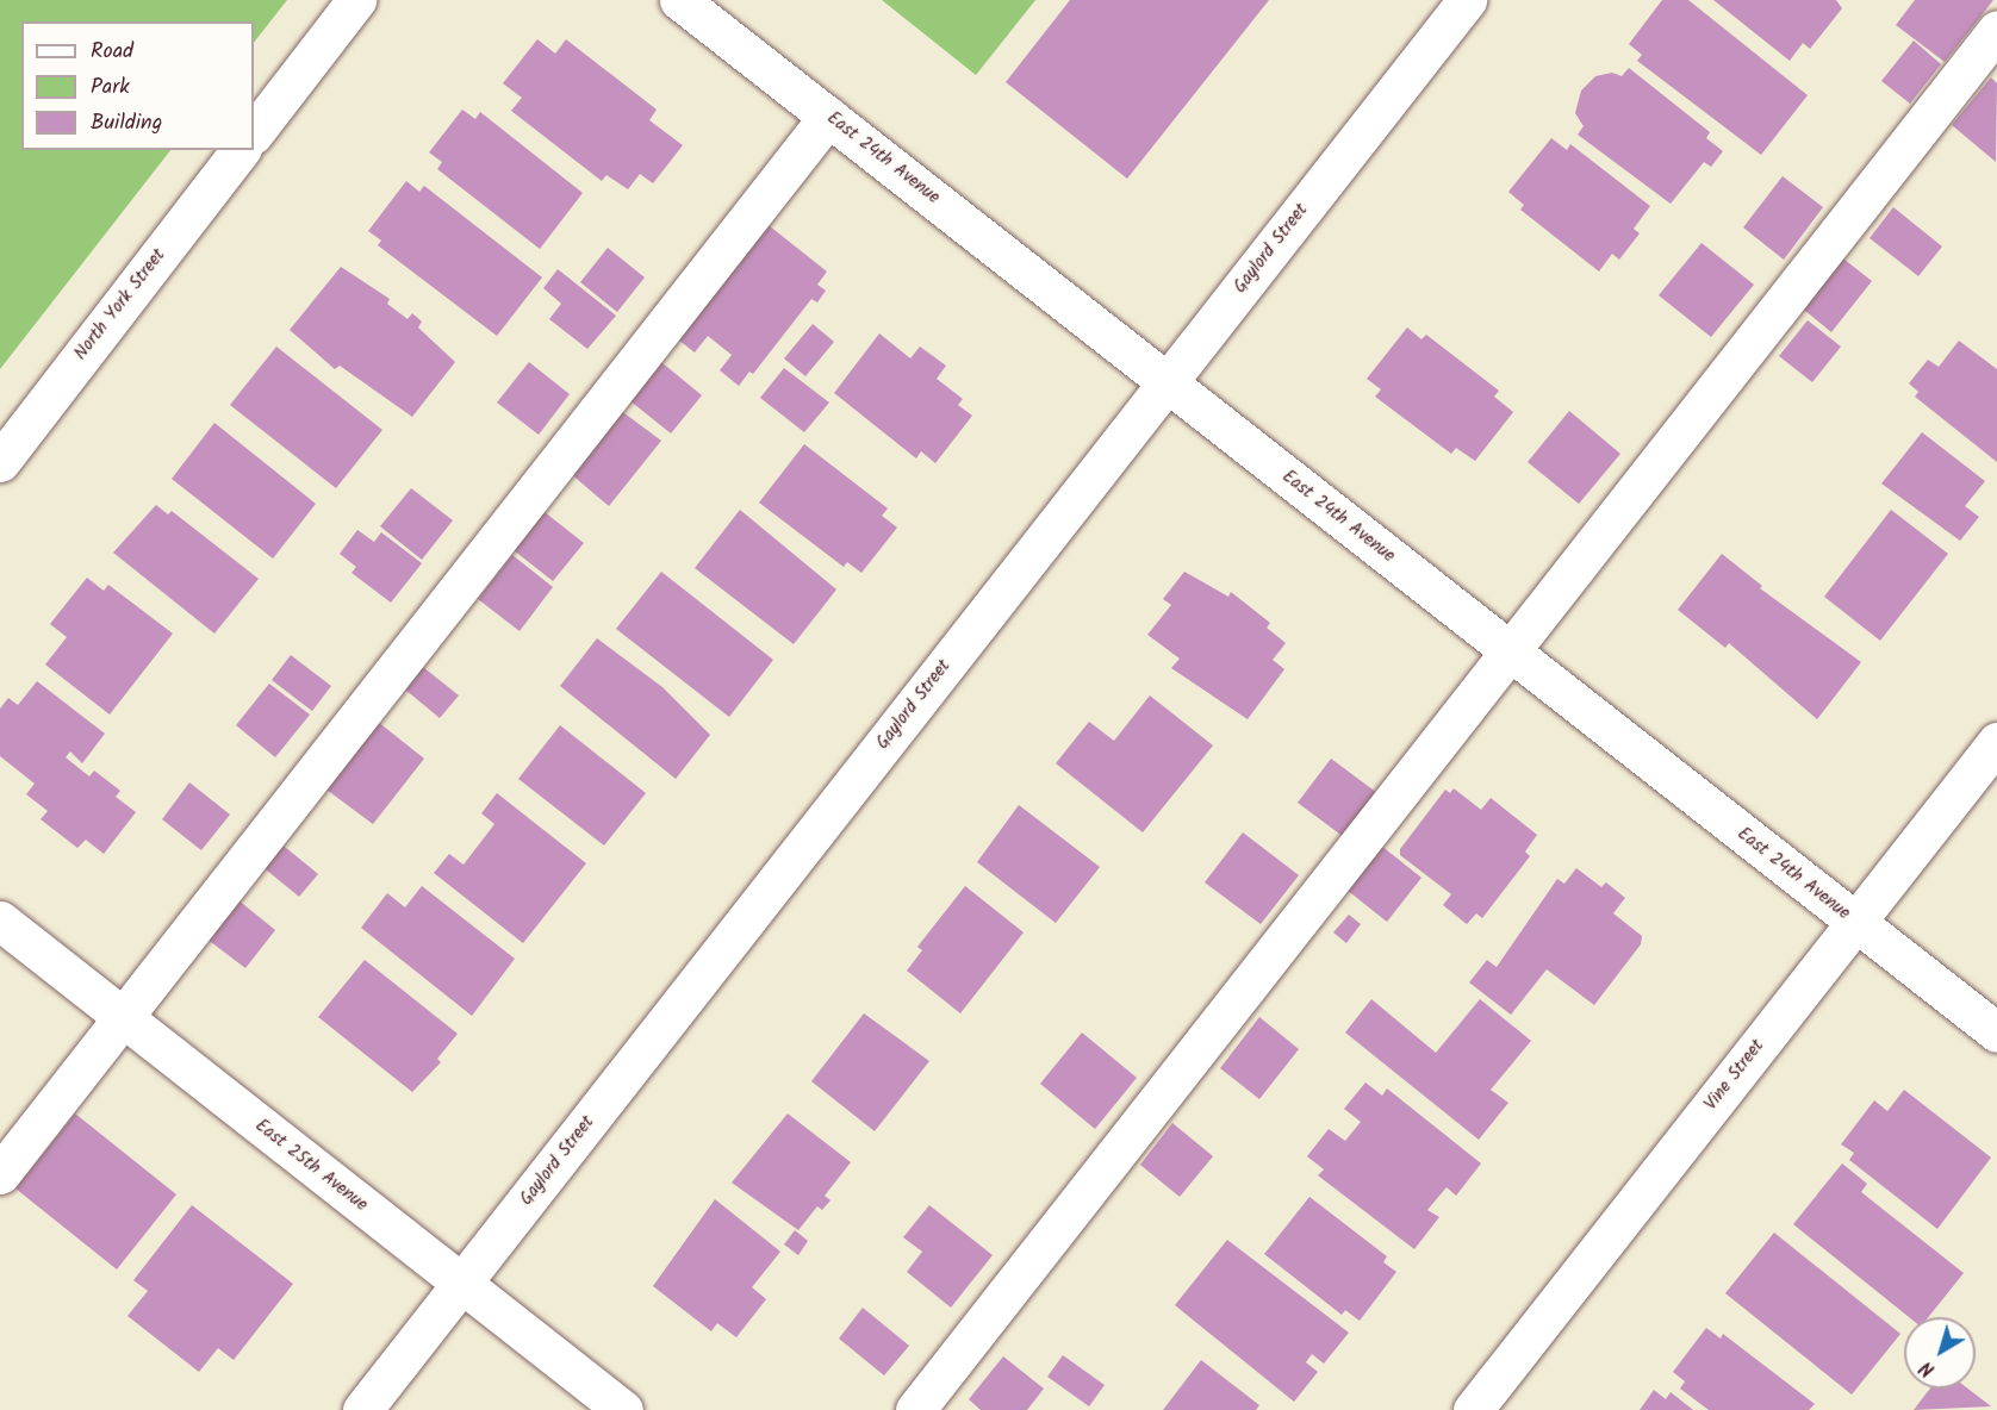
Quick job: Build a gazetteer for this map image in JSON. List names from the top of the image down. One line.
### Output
{"streets":{"street":["East 24th Avenue","Gaylord Street","North York Street","Vine Street","East 25th Avenue"]},"crossings":[["East 24th Avenue","Gaylord Street"],["East 24th Avenue","Vine Street"],["Gaylord Street","East 25th Avenue"]],"legend":["Road","Park","Building"],"north":"bottom left"}
